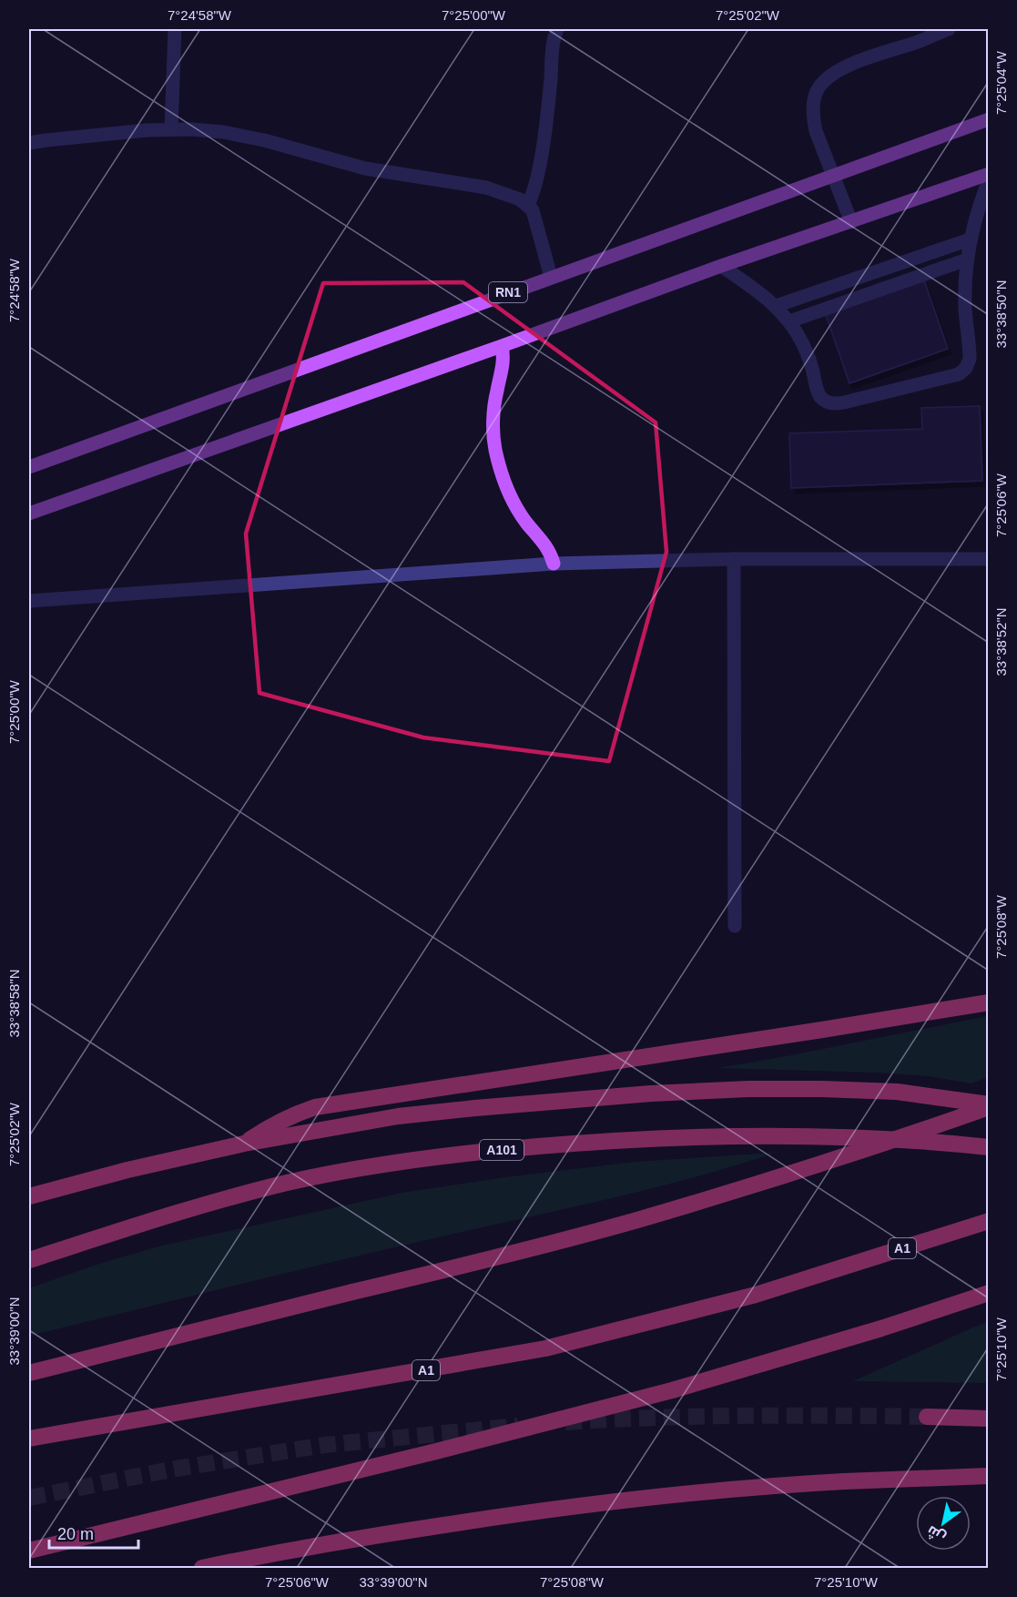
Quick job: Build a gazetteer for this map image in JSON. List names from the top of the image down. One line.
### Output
{"streets":{"highway":["A101","A1"],"main road":["RN1"]},"scale_bar":"20 m","north":"bottom left","coordinates":["7°24'58\"W","7°25'00\"W","7°25'02\"W","7°25'04\"W","33°38'50\"N","7°25'06\"W","33°38'52\"N","7°25'08\"W","33°38'58\"N","33°39'00\"N","7°25'10\"W"]}
